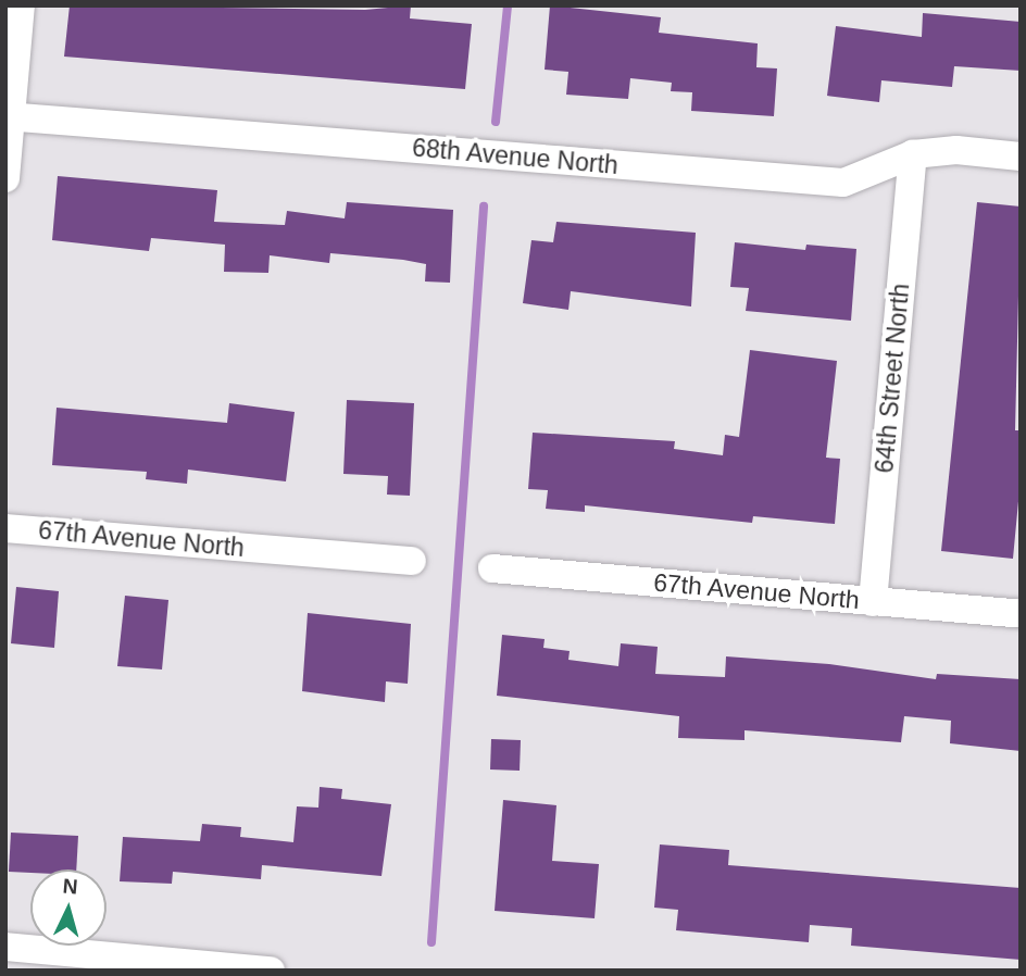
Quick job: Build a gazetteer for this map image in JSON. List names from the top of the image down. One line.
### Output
{"streets":{"street":["68th Avenue North","64th Street North","67th Avenue North"]},"crossings":[["68th Avenue North","64th Street North"],["64th Street North","67th Avenue North"]],"north":"top"}
